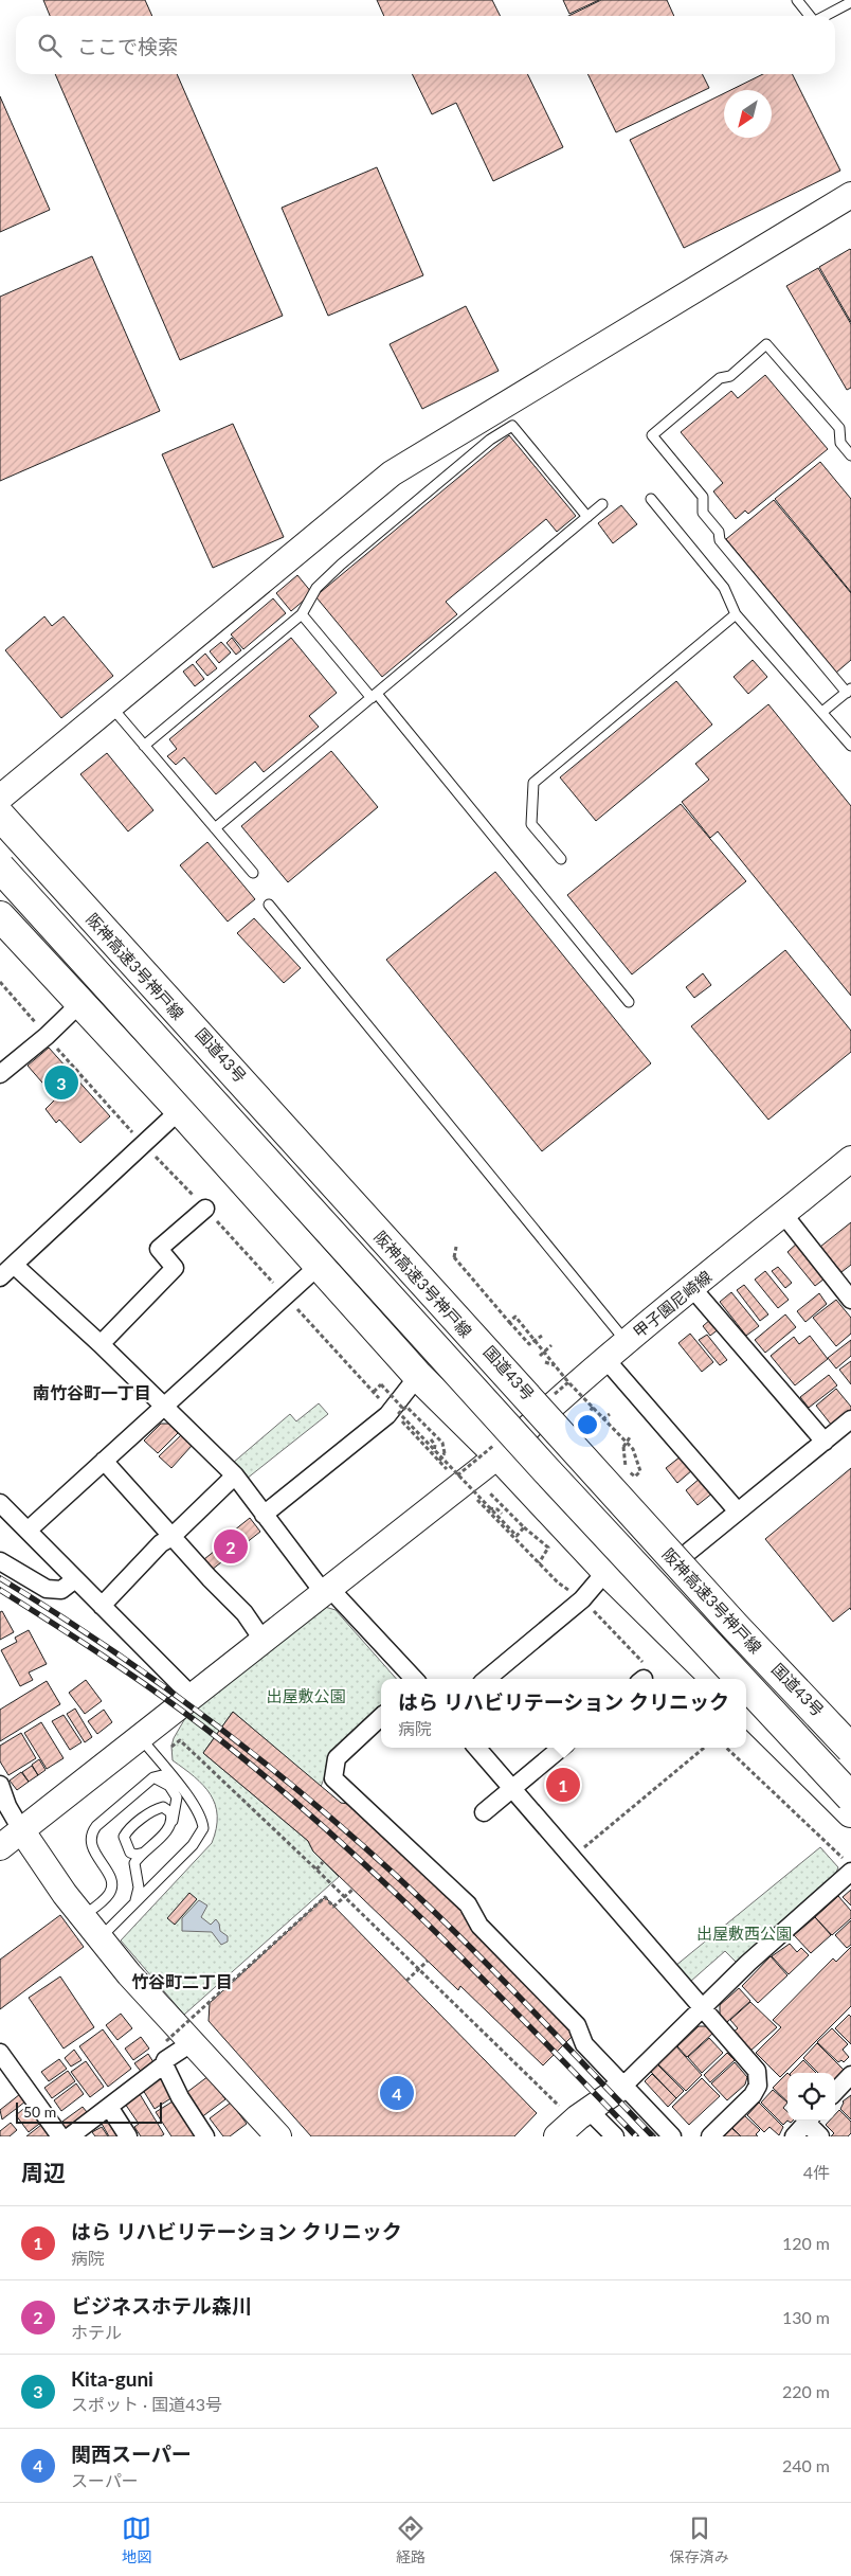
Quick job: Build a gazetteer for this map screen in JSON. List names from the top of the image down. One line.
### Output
{"streets":{"highway":["阪神高速3号神戸線","国道43号"],"street":["甲子園尼崎線"]},"crossings":[["阪神高速3号神戸線","国道43号"],["国道43号","甲子園尼崎線"]],"districts":["南竹谷町一丁目","竹谷町二丁目"],"parks":["出屋敷公園","出屋敷西公園"],"scale_bar":"50 m","north":"bottom left","page":{"search":"ここで検索","pins":["3","2","1","4"],"popup":["はら リハビリテーション クリニック","病院"],"scale":"50 m","heading":["周辺","4件"],"list":[{"mark":"1","name":"はら リハビリテーション クリニック","note":"病院","value":"120 m"},{"mark":"2","name":"ビジネスホテル森川","note":"ホテル","value":"130 m"},{"mark":"3","name":"Kita-guni","note":"スポット · 国道43号","value":"220 m"},{"mark":"4","name":"関西スーパー","note":"スーパー","value":"240 m"}],"nav":["地図","経路","保存済み"]}}
